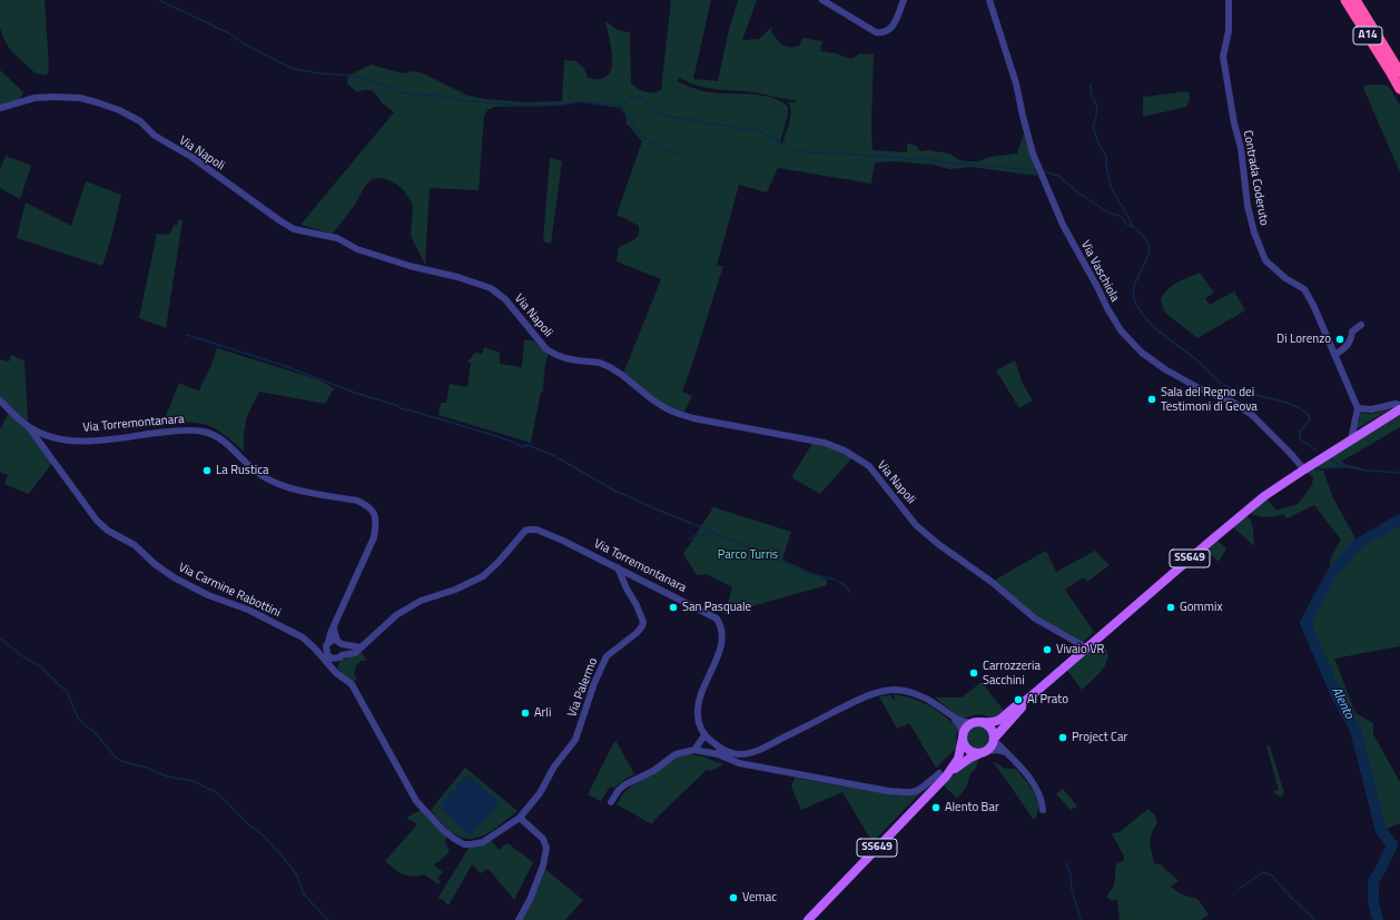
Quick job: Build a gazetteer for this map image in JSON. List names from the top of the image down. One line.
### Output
{"streets":{"highway":["A14"],"main road":["SS649"],"street":["Via Napoli","Contrada Coderuto","Via Vaschiola","Via Torremontanara","Via Carmine Rabottini","Via Palermo"]},"crossings":[["Via Napoli","SS649"],["Via Vaschiola","SS649"],["Via Torremontanara","Via Carmine Rabottini"],["Via Torremontanara","Via Palermo"],["Via Carmine Rabottini","Via Palermo"]],"water":["Alento"],"parks":["Parco Turris"],"places":["Di Lorenzo","Sala del Regno dei Testimoni di Geova","La Rustica","San Pasquale","Gommix","Vivaio VR","Carrozzeria Sacchini","Al Prato","Arli","Project Car","Alento Bar","Vemac"]}
